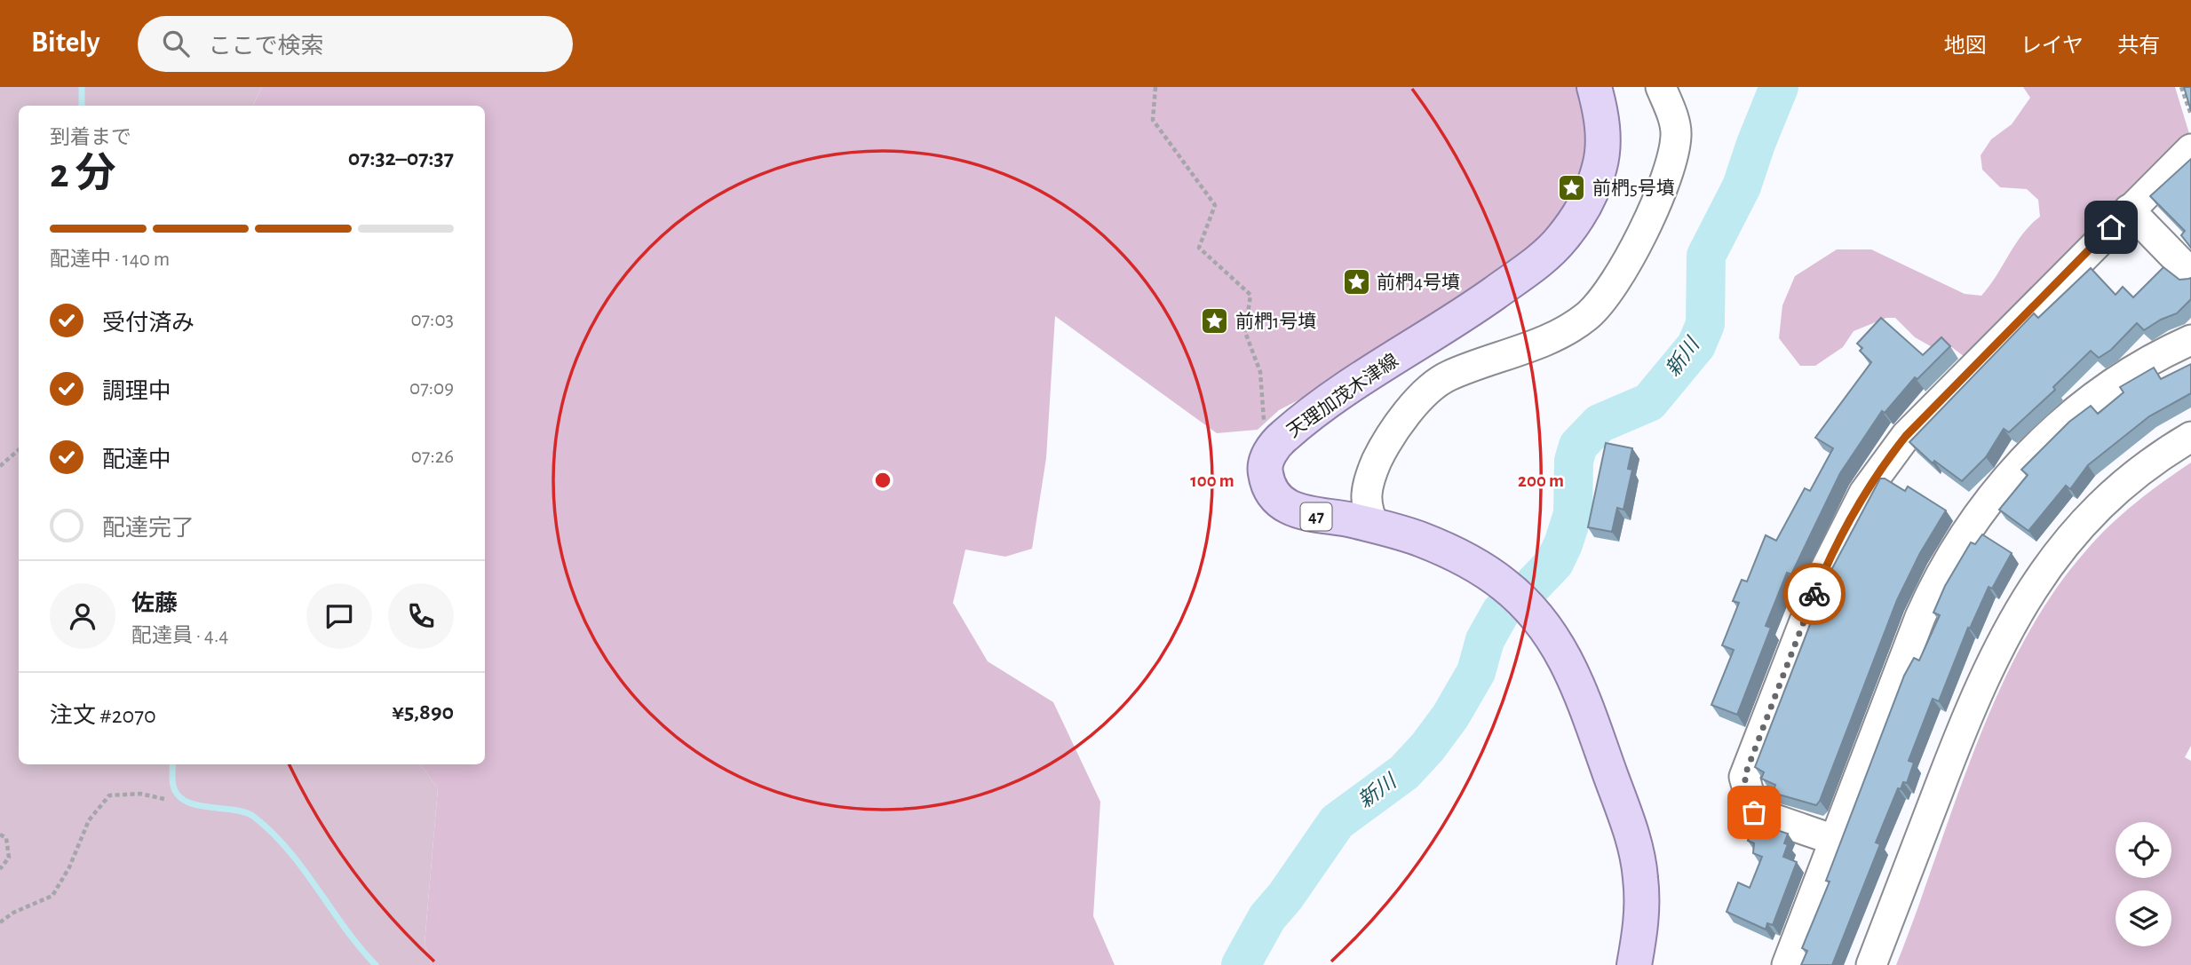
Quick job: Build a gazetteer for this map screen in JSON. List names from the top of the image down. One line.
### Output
{"streets":{"main road":["天理加茂木津線","47"]},"water":["新川"],"places":{"place":["前椚5号墳","前椚4号墳","前椚1号墳"]},"page":{"header":"Bitely","search":"ここで検索","nav":["地図","レイヤ","共有"],"heading":["2 分","到着まで","07:32–07:37"],"panel":["佐藤","配達員 · 4.4","注文 #2070","¥5,890"],"bar":"配達中 · 140 m","list":[["受付済み","07:03"],["調理中","07:09"],["配達中","07:26"],"配達完了"]},"rings":["100 m","200 m"]}
